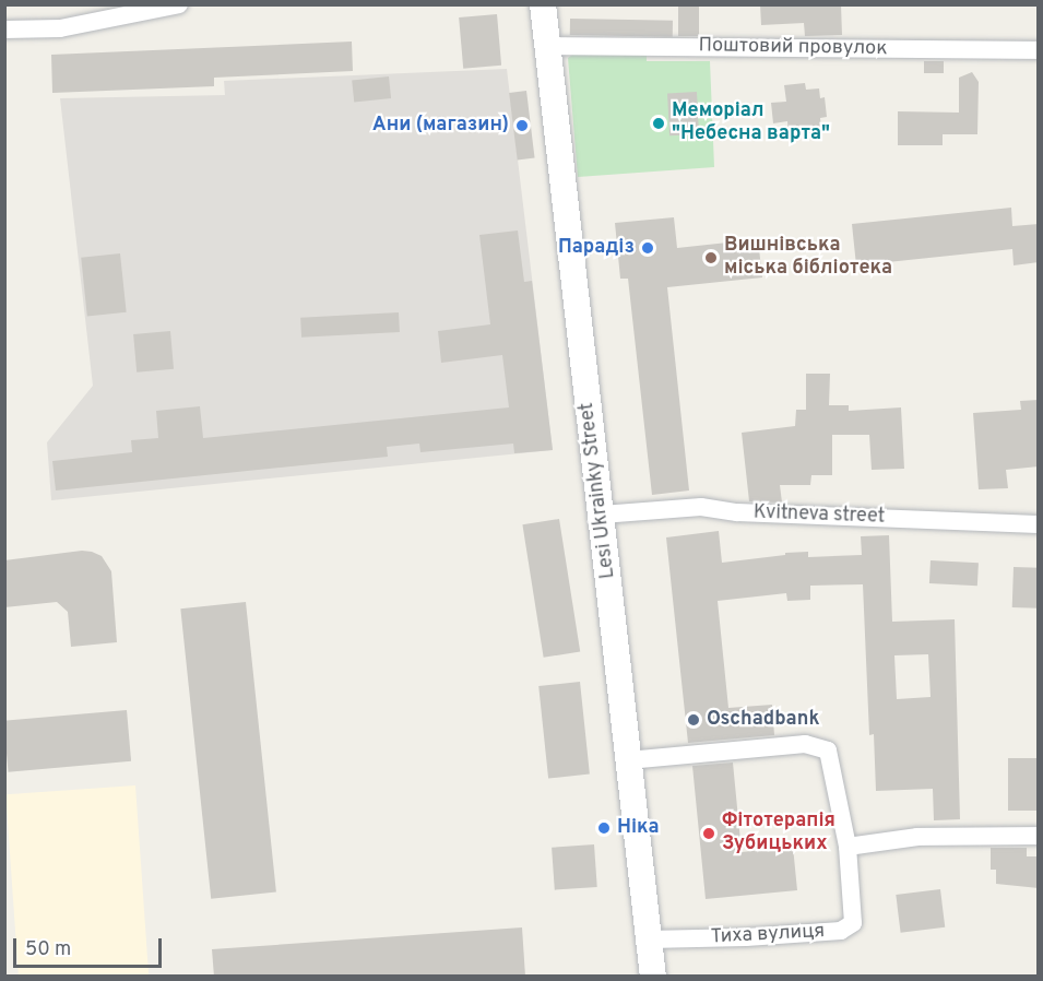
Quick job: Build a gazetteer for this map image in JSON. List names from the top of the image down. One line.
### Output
{"streets":{"street":["Поштовий провулок","Lesi Ukrainky Street","Kvitneva street","Тиха вулиця"]},"crossings":[["Поштовий провулок","Lesi Ukrainky Street"],["Lesi Ukrainky Street","Kvitneva street"],["Lesi Ukrainky Street","Тиха вулиця"]],"places":["Меморіал \"Небесна варта\"","Ани (магазин)","Парадіз","Вишнівська міська бібліотека","Oschadbank","Ніка","Фітотерапія Зубицьких"],"scale_bar":"50 m"}
